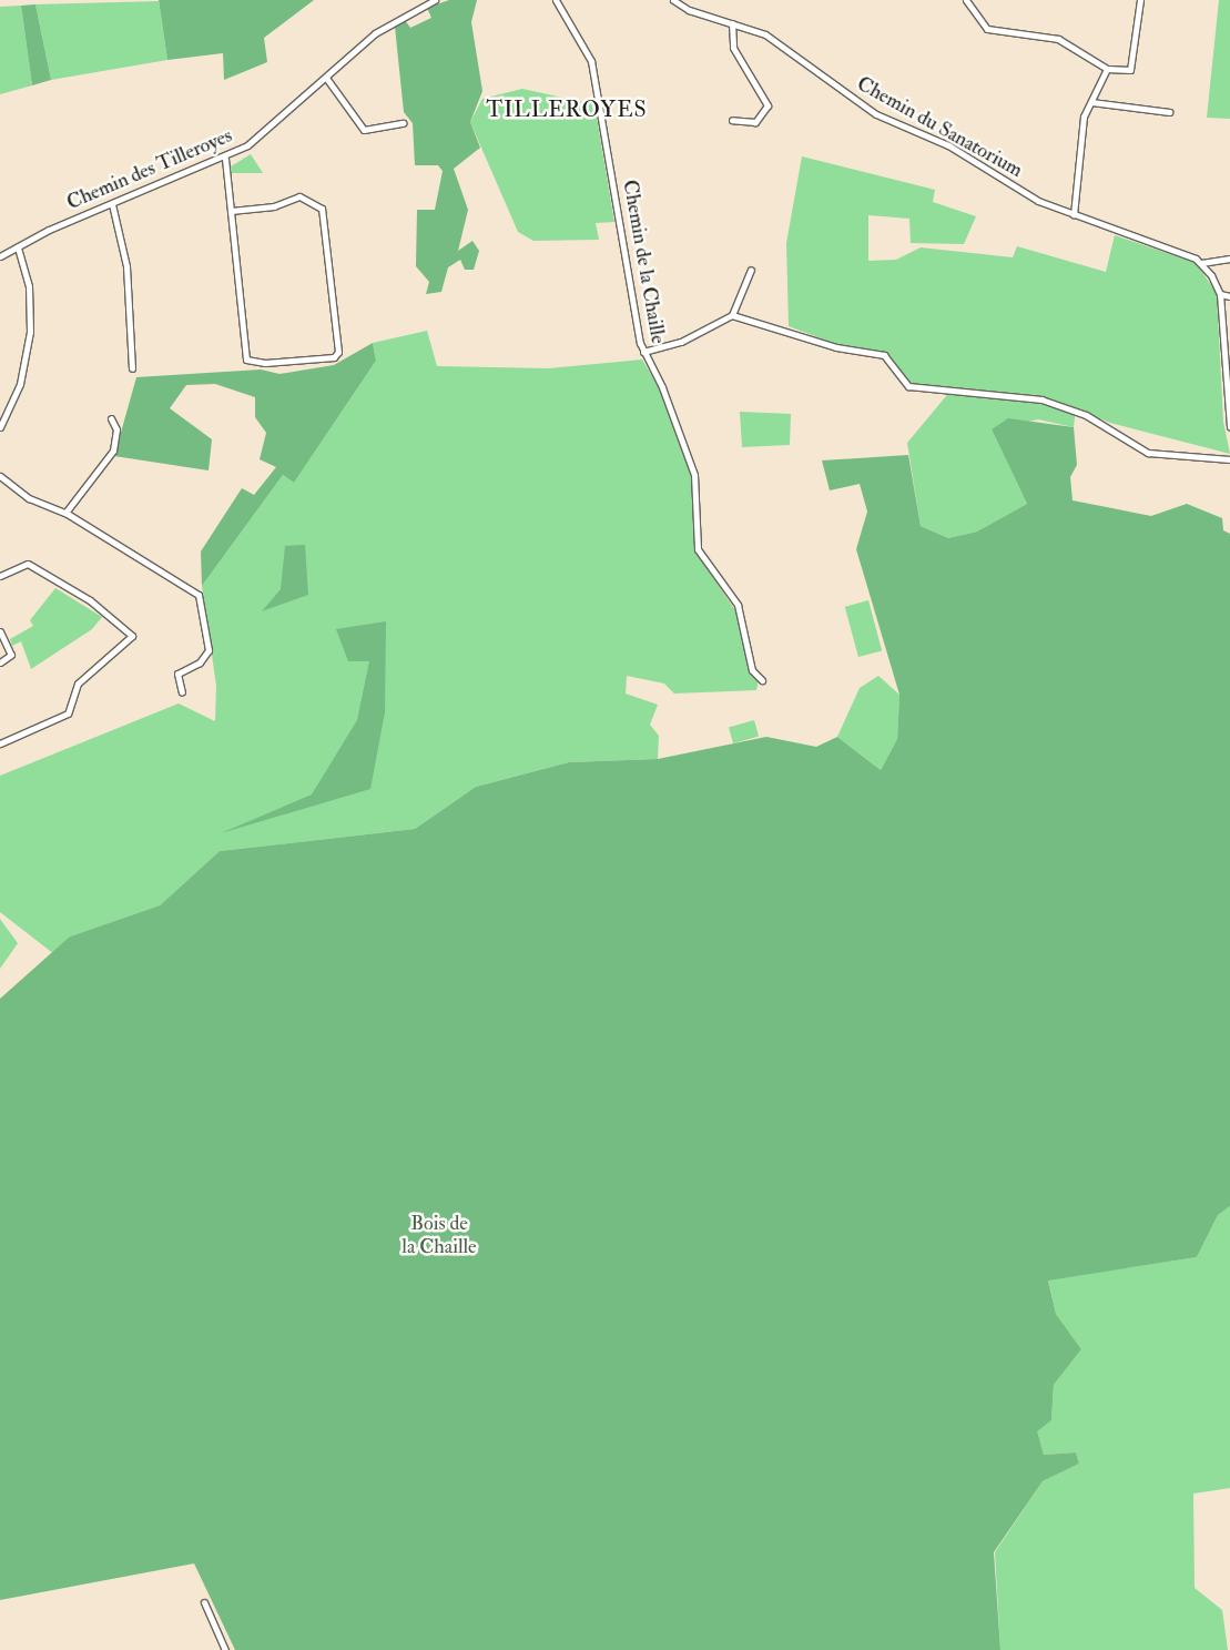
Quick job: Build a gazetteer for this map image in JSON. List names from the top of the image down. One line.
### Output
{"streets":{"street":["Chemin du Sanatorium","Chemin des Tilleroyes","Chemin de la Chaille"]},"districts":["TILLEROYES"],"parks":["Bois de la Chaille"]}
